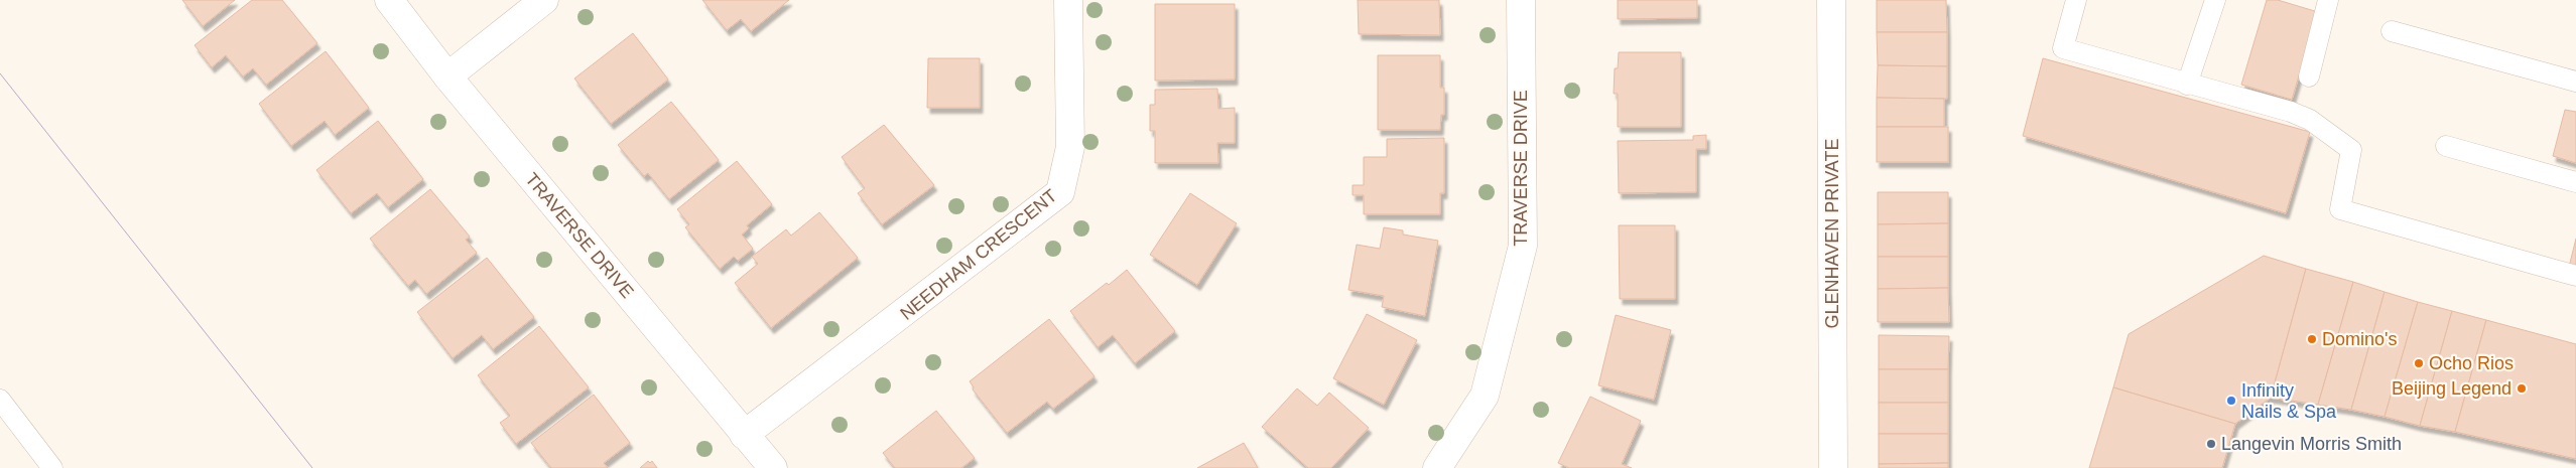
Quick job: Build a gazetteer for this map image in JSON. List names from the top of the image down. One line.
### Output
{"streets":{"street":["TRAVERSE DRIVE","GLENHAVEN PRIVATE","NEEDHAM CRESCENT"]},"crossings":[["TRAVERSE DRIVE","NEEDHAM CRESCENT"]],"places":["Domino's","Ocho Rios","Beijing Legend","Infinity Nails & Spa","Langevin Morris Smith"]}
